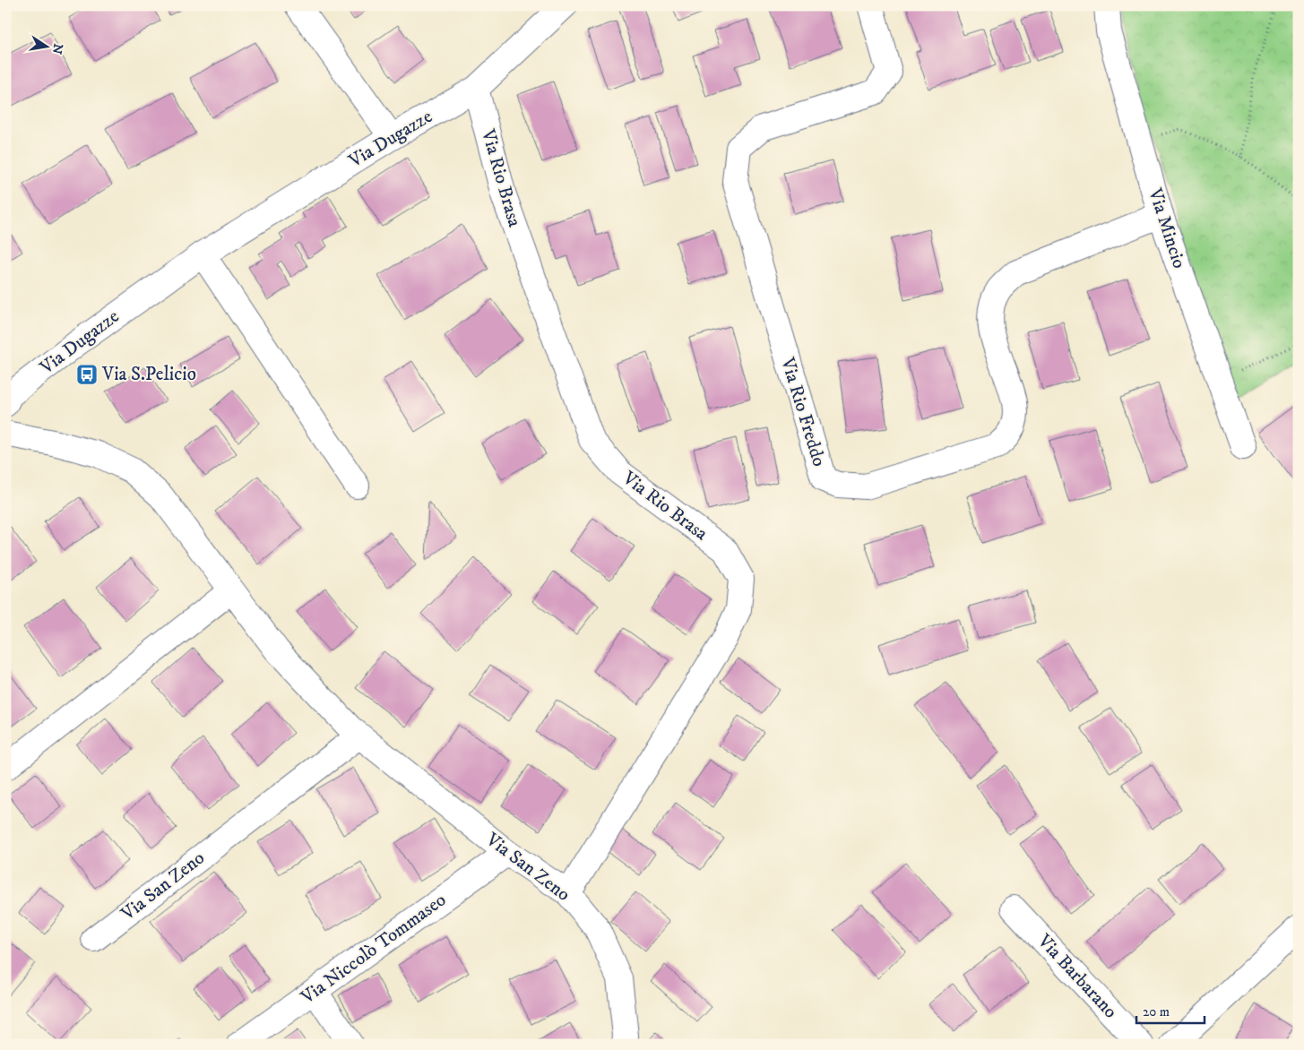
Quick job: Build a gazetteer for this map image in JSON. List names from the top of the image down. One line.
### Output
{"streets":{"street":["Via Dugazze","Via Rio Brasa","Via Mincio","Via Rio Freddo","Via San Zeno","Via Niccolò Tommaseo","Via Barbarano"]},"crossings":[["Via Dugazze","Via Rio Brasa"],["Via Rio Brasa","Via San Zeno"],["Via Mincio","Via Rio Freddo"],["Via San Zeno","Via Niccolò Tommaseo"]],"places":{"bus stop":["Via S.Pelicio"]},"scale_bar":"20 m","north":"right"}
